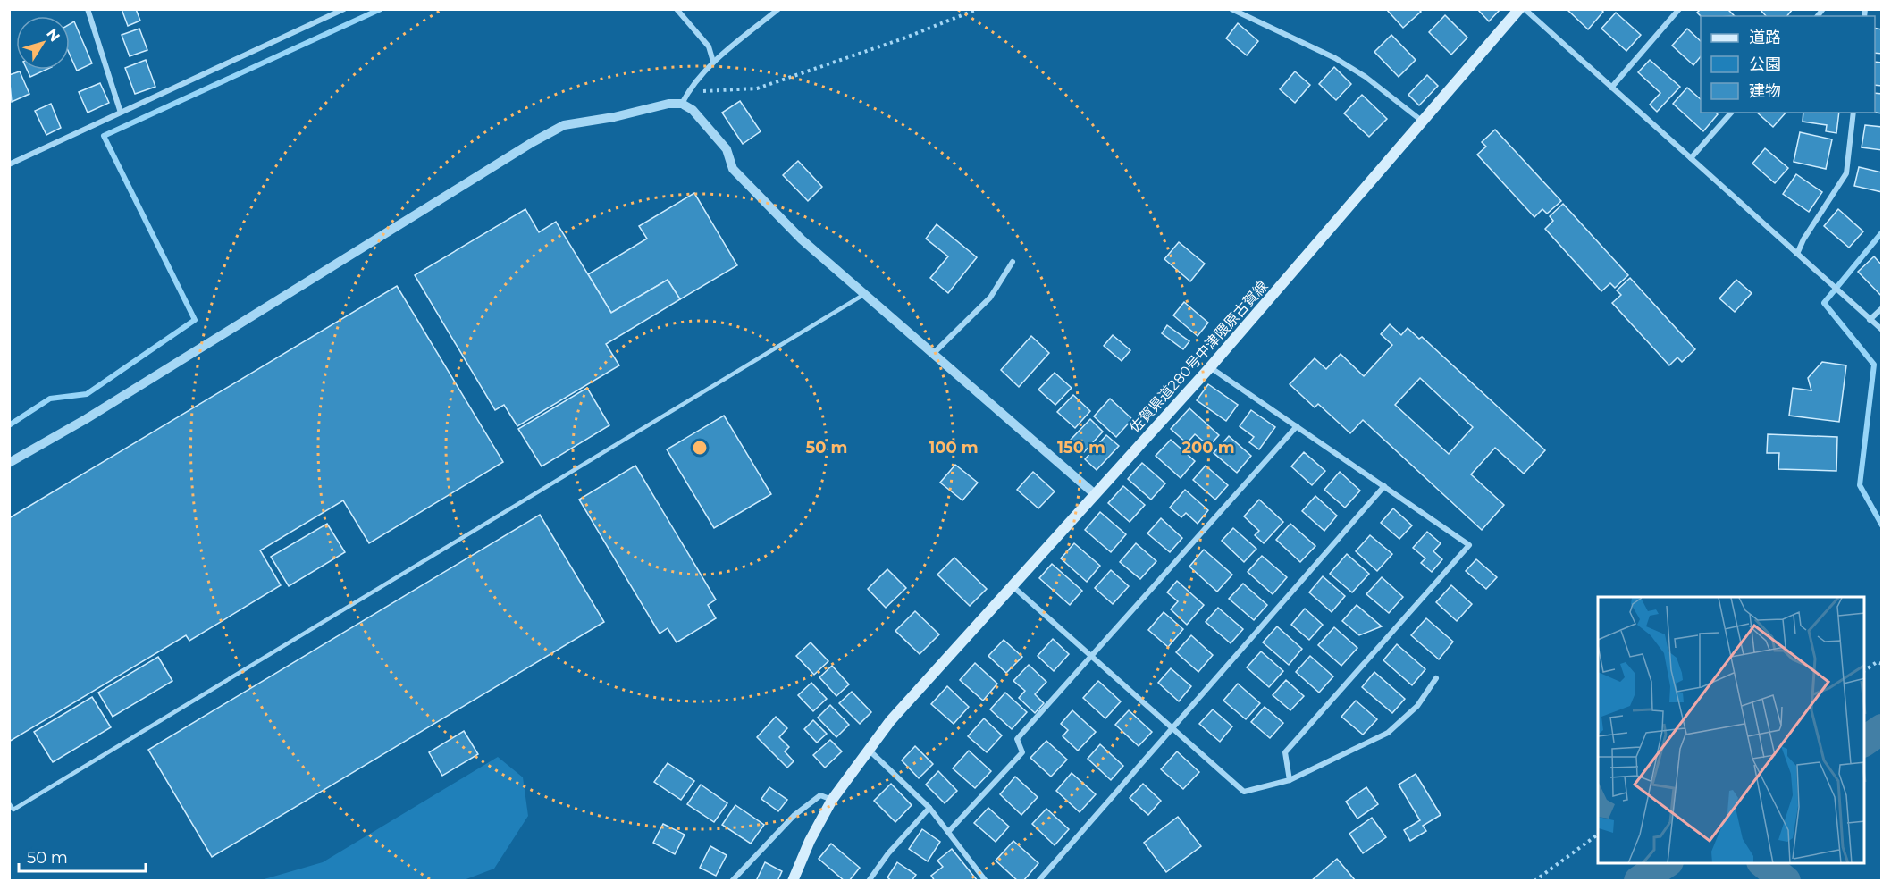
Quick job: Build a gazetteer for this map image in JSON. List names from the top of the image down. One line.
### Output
{"streets":{"main road":["佐賀県道280号中津隈原古賀線"]},"legend":["道路","公園","建物"],"scale_bar":"50 m","north":"top right","rings":["50 m","100 m","150 m","200 m"]}
